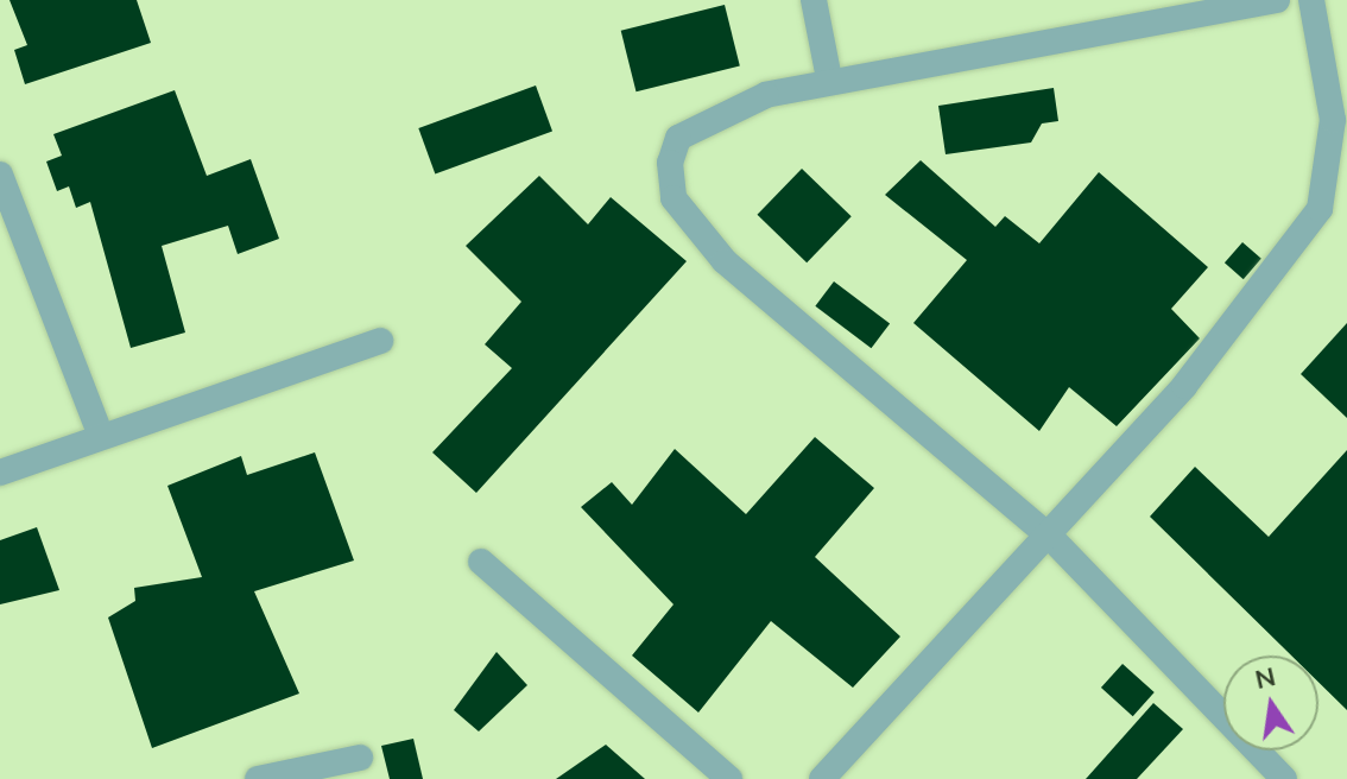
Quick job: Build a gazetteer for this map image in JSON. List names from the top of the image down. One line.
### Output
{"north":"top"}
